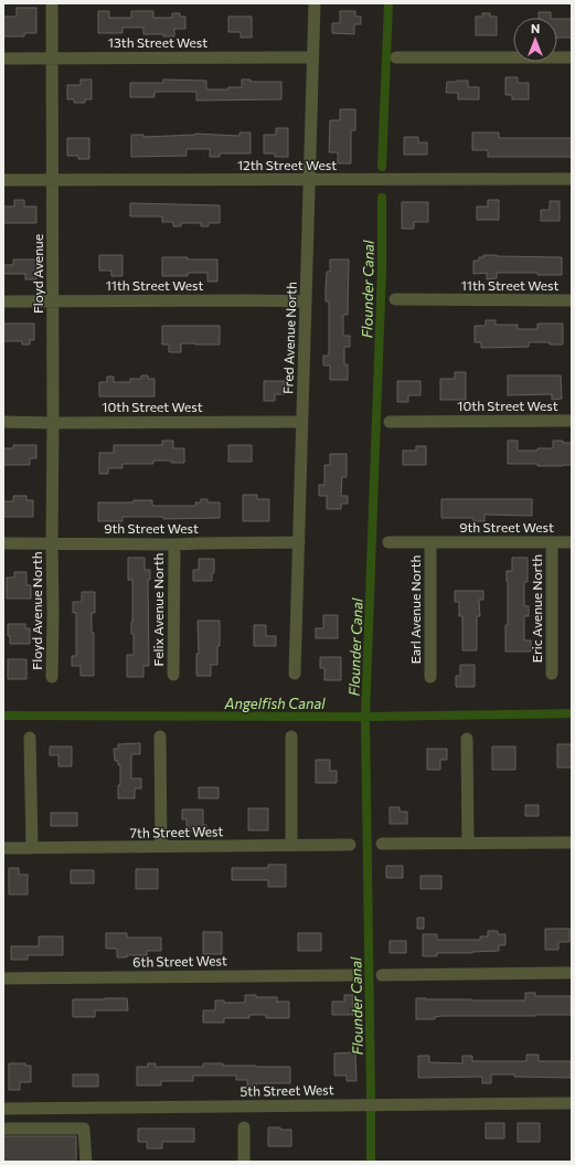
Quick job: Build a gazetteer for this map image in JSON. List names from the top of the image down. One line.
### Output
{"streets":{"street":["13th Street West","12th Street West","Floyd Avenue","11th Street West","Fred Avenue North","10th Street West","9th Street West","Eric Avenue North","Felix Avenue North","Earl Avenue North","Floyd Avenue North","7th Street West","6th Street West","5th Street West"]},"crossings":[["13th Street West","Floyd Avenue"],["13th Street West","Fred Avenue North"],["12th Street West","Floyd Avenue"],["12th Street West","Fred Avenue North"],["Floyd Avenue","11th Street West"],["Floyd Avenue","10th Street West"],["Floyd Avenue","9th Street West"],["Floyd Avenue","Floyd Avenue North"],["11th Street West","Fred Avenue North"],["Fred Avenue North","10th Street West"],["Fred Avenue North","9th Street West"],["9th Street West","Eric Avenue North"],["9th Street West","Felix Avenue North"],["9th Street West","Earl Avenue North"],["9th Street West","Floyd Avenue North"]],"water":["Flounder Canal","Angelfish Canal"],"north":"top"}
